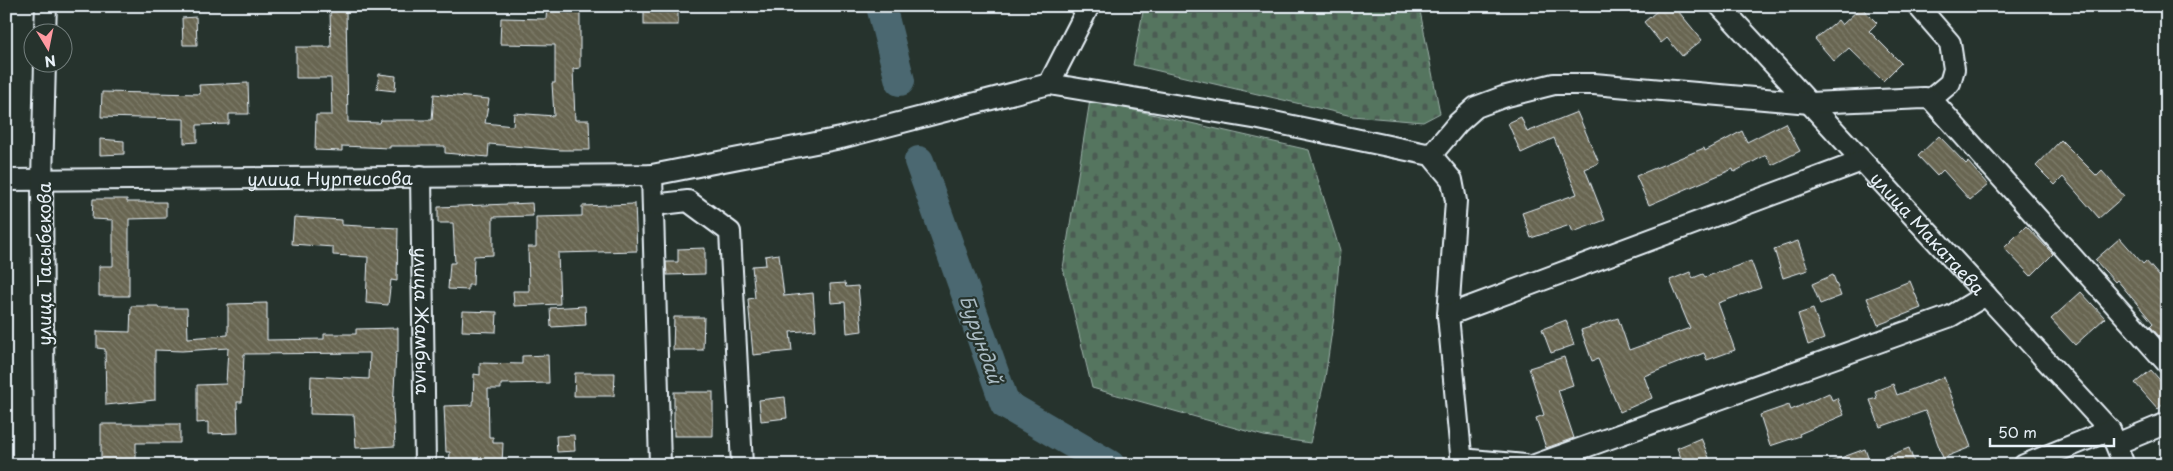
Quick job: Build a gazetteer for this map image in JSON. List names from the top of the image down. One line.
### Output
{"streets":{"street":["улица Нурпеисова","улица Макатаева","улица Тасыбекова","улица Жамбыла"]},"crossings":[["улица Нурпеисова","улица Тасыбекова"],["улица Нурпеисова","улица Жамбыла"]],"water":["Бурундай"],"scale_bar":"50 m","north":"bottom"}
